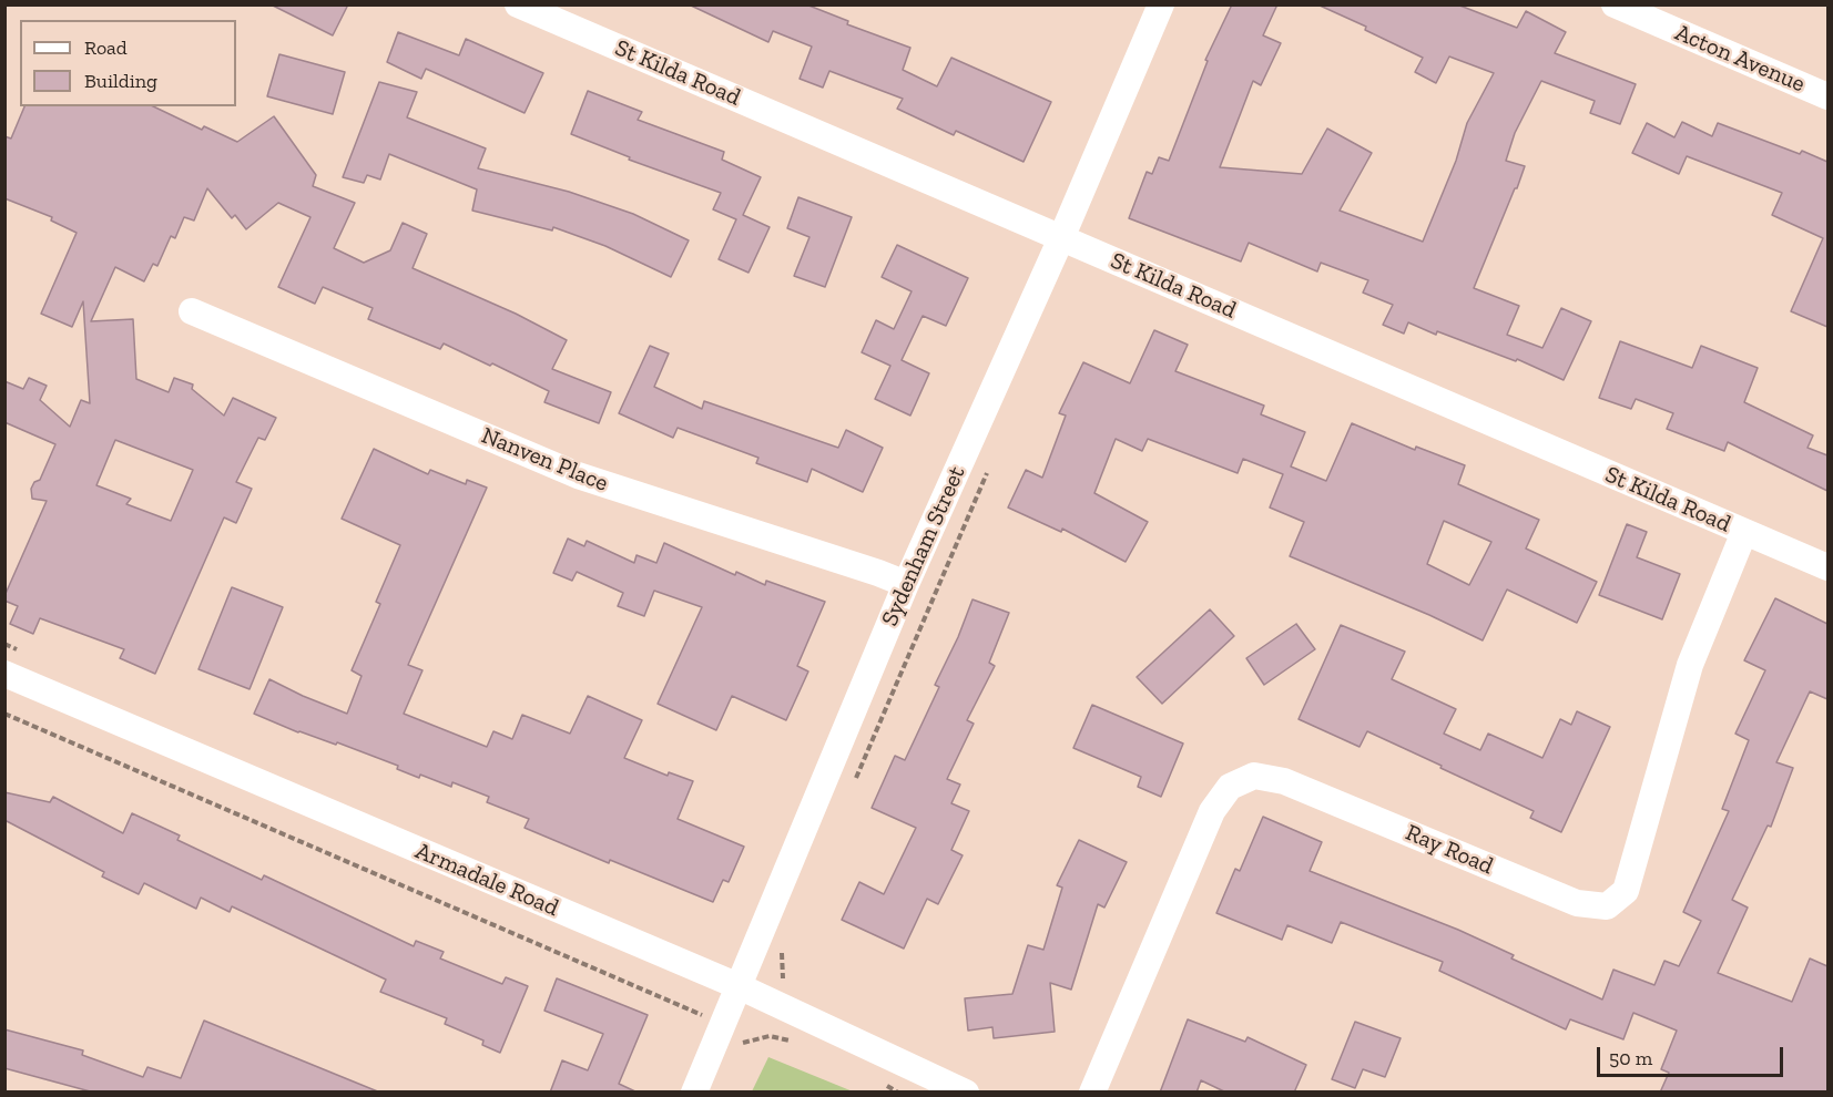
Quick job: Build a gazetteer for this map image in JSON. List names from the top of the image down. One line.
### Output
{"streets":{"street":["Acton Avenue","St Kilda Road","Nanven Place","Sydenham Street","Ray Road","Armadale Road"]},"crossings":[["St Kilda Road","Sydenham Street"],["St Kilda Road","Ray Road"],["Nanven Place","Sydenham Street"],["Sydenham Street","Armadale Road"]],"legend":["Road","Building"],"scale_bar":"50 m"}
